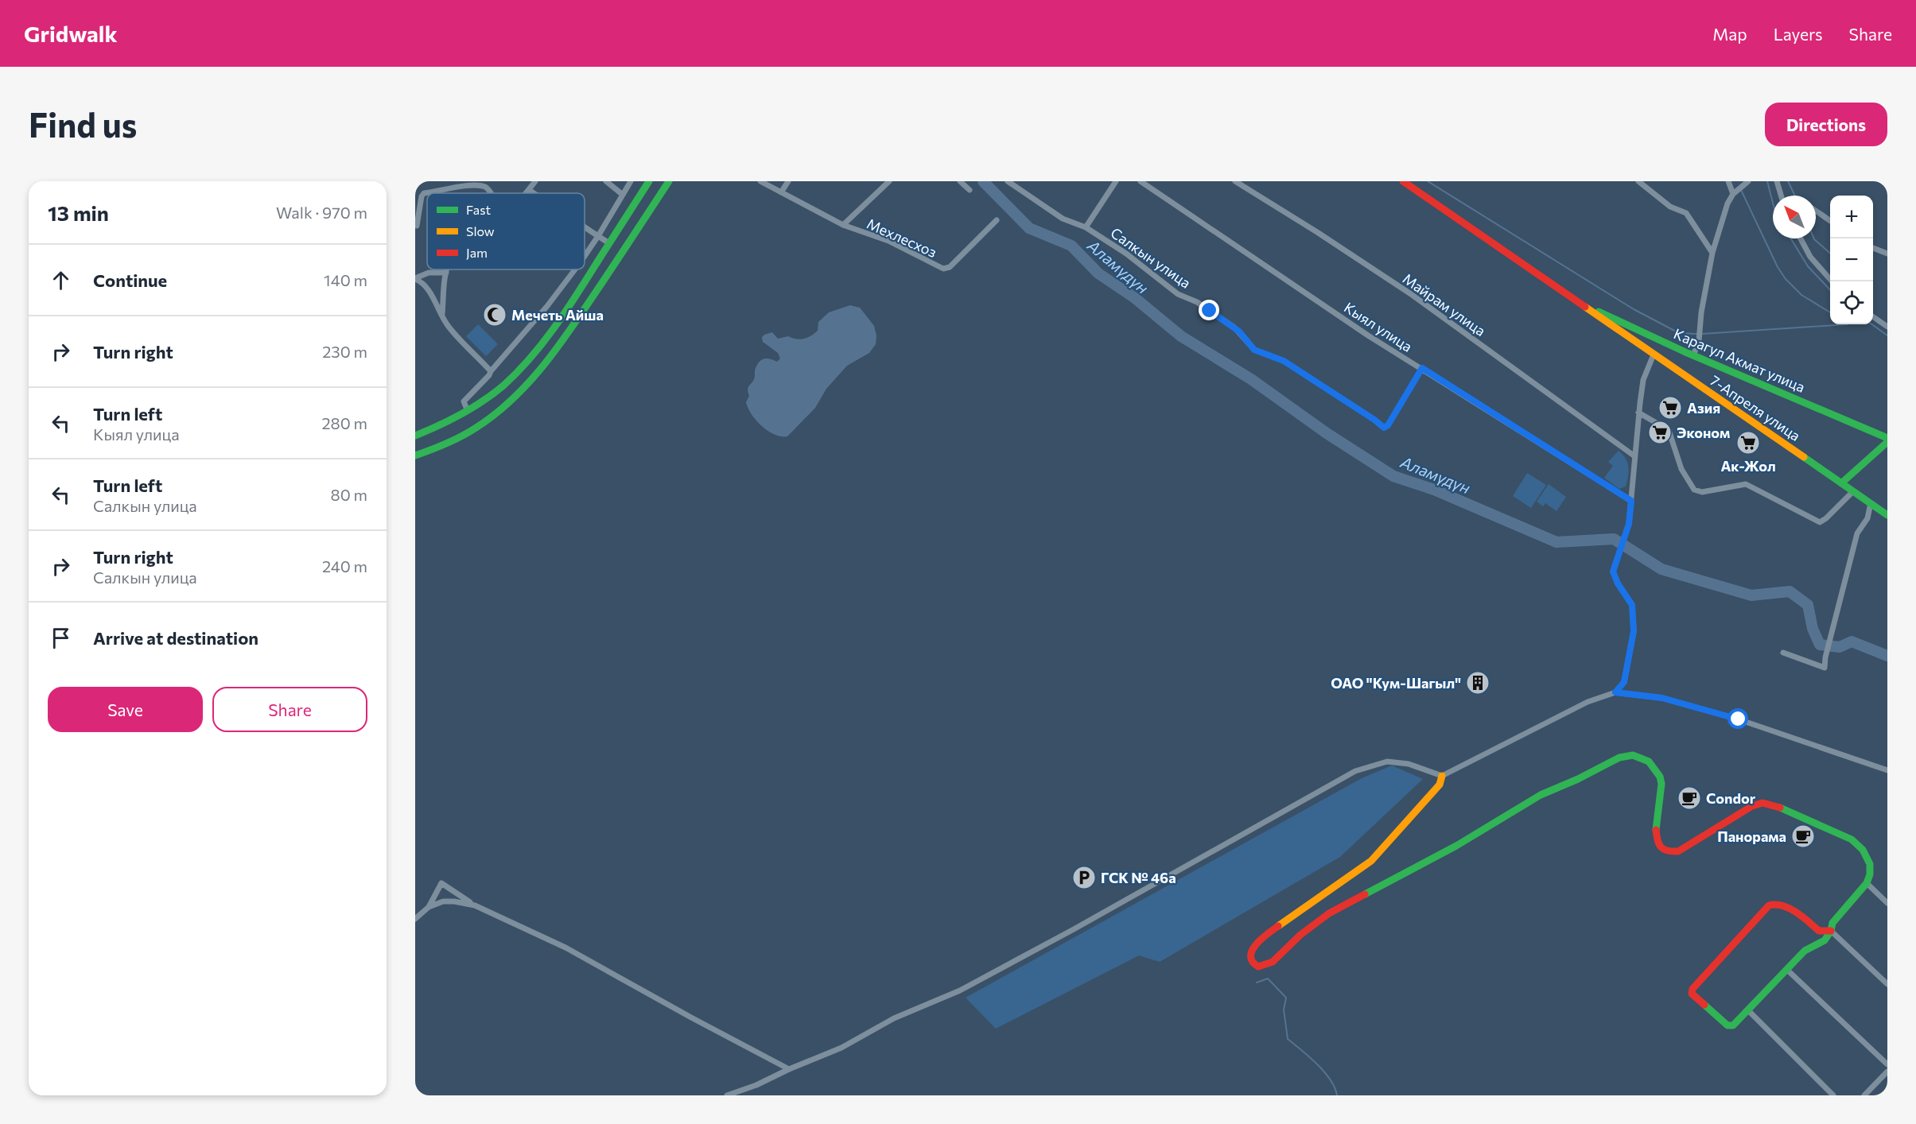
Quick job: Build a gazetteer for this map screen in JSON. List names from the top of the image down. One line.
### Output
{"streets":{"street":["Мехлесхоз","Салкын улица","Майрам улица","Кыял улица","Карагул Акмат улица","7-Апреля улица"]},"crossings":[["Салкын улица","Кыял улица"],["Карагул Акмат улица","7-Апреля улица"]],"water":["Аламүдүн"],"places":{"mosque":["Мечеть Айша"],"supermarket":["Азия","Эконом","Ак-Жол"],"building":["ОАО \"Кум-Шагыл\""],"cafe":["Condor","Панорама"],"parking":["ГСК № 46а"]},"legend":["Fast","Slow","Jam"],"north":"top left","page":{"header":"Gridwalk","nav":["Map","Layers","Share"],"buttons":["Directions",["Save","Share"]],"title":"Find us","heading":["13 min","Walk · 970 m"],"map_buttons":["+","−"],"list":[["Continue","140 m"],["Turn right","230 m"],["Turn left","Кыял улица","280 m"],["Turn left","Салкын улица","80 m"],["Turn right","Салкын улица","240 m"],"Arrive at destination"]}}
